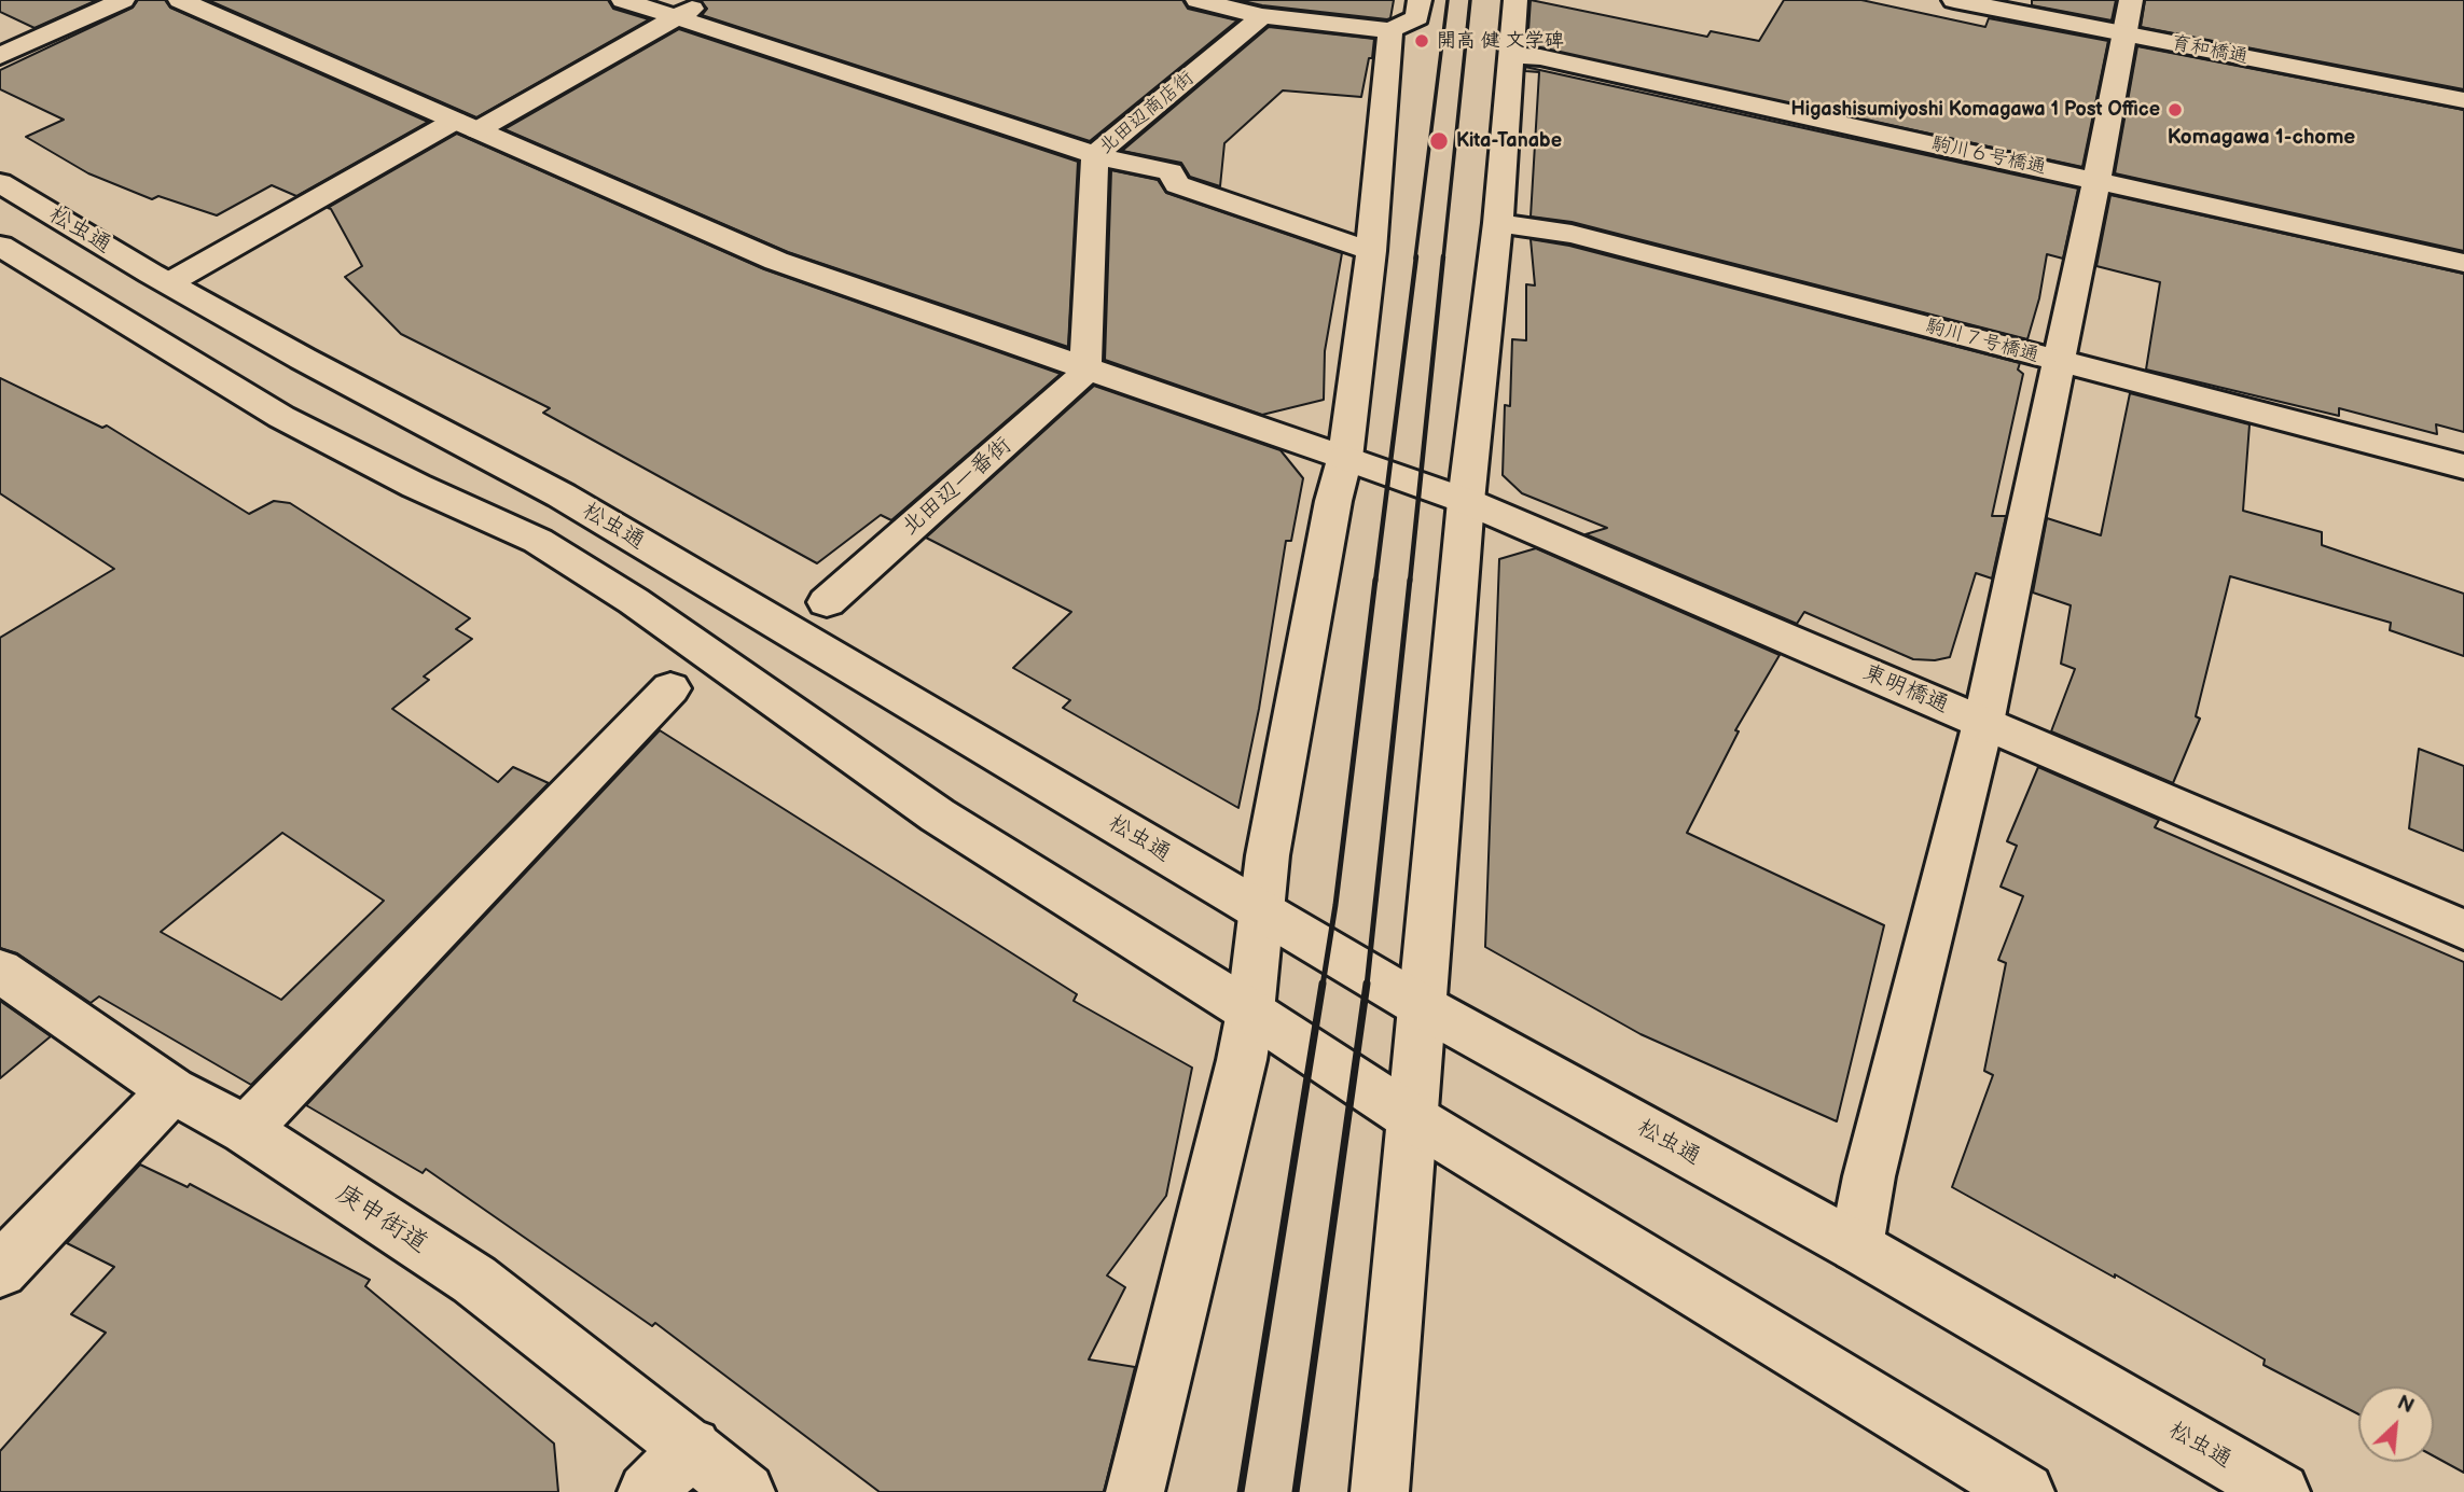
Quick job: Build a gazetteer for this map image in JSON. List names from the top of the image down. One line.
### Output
{"streets":{"street":["育和橋通","北田辺商店街","駒川６号橋通","松虫通","駒川７号橋通","北田辺一番街","東明橋通","庚申街道"]},"crossings":[["北田辺商店街","北田辺一番街"]],"districts":["Komagawa 1-chome"],"places":["開高 健 文学碑","Higashisumiyoshi Komagawa 1 Post Office","Kita-Tanabe"],"north":"top right"}
